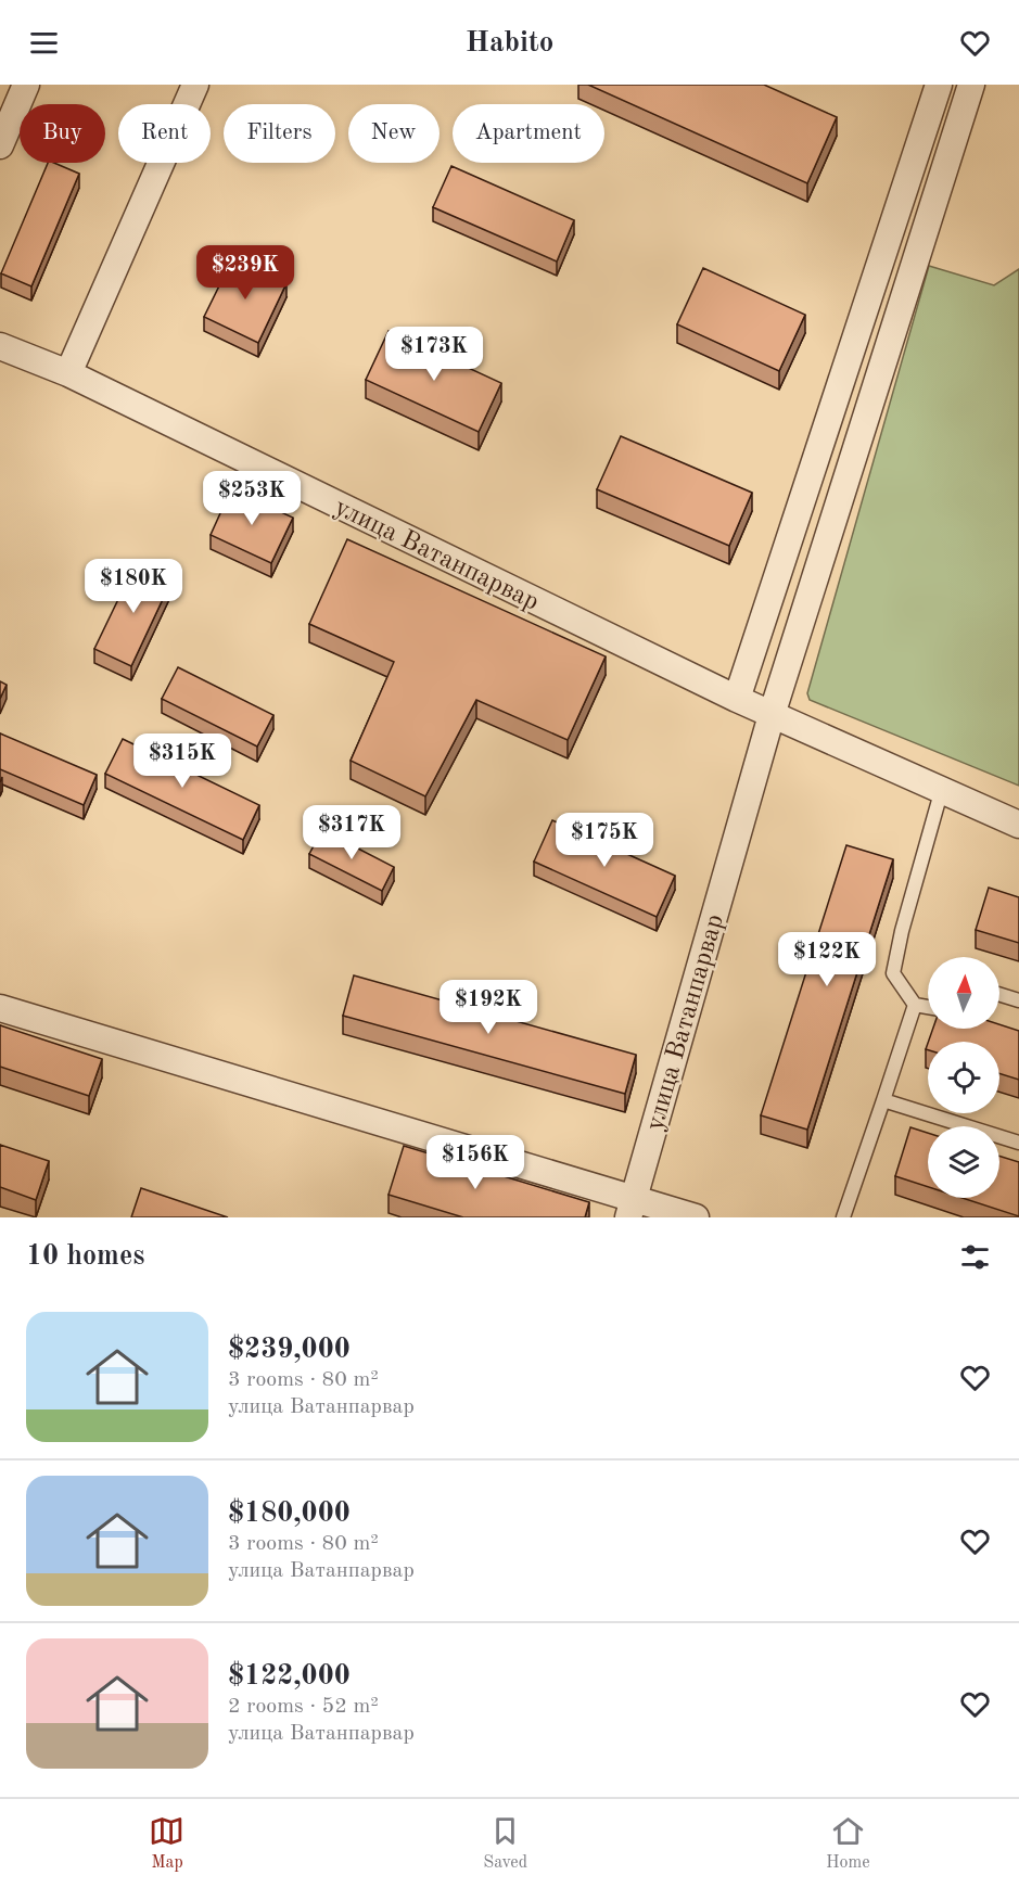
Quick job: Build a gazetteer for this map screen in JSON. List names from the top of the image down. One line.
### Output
{"streets":{"street":["улица Ватанпарвар"]},"north":"top","page":{"header":"Habito","chip":["Buy","Rent","Filters","New","Apartment"],"price":["$239K","$173K","$253K","$180K","$315K","$317K","$175K","$122K","$192K","$156K"],"heading":"10 homes","list":[{"name":"$239,000","note":"3 rooms · 80 m² · улица Ватанпарвар"},{"name":"$180,000","note":"3 rooms · 80 m² · улица Ватанпарвар"},{"name":"$122,000","note":"2 rooms · 52 m² · улица Ватанпарвар"}],"tabs":["Map","Saved","Home"]}}
